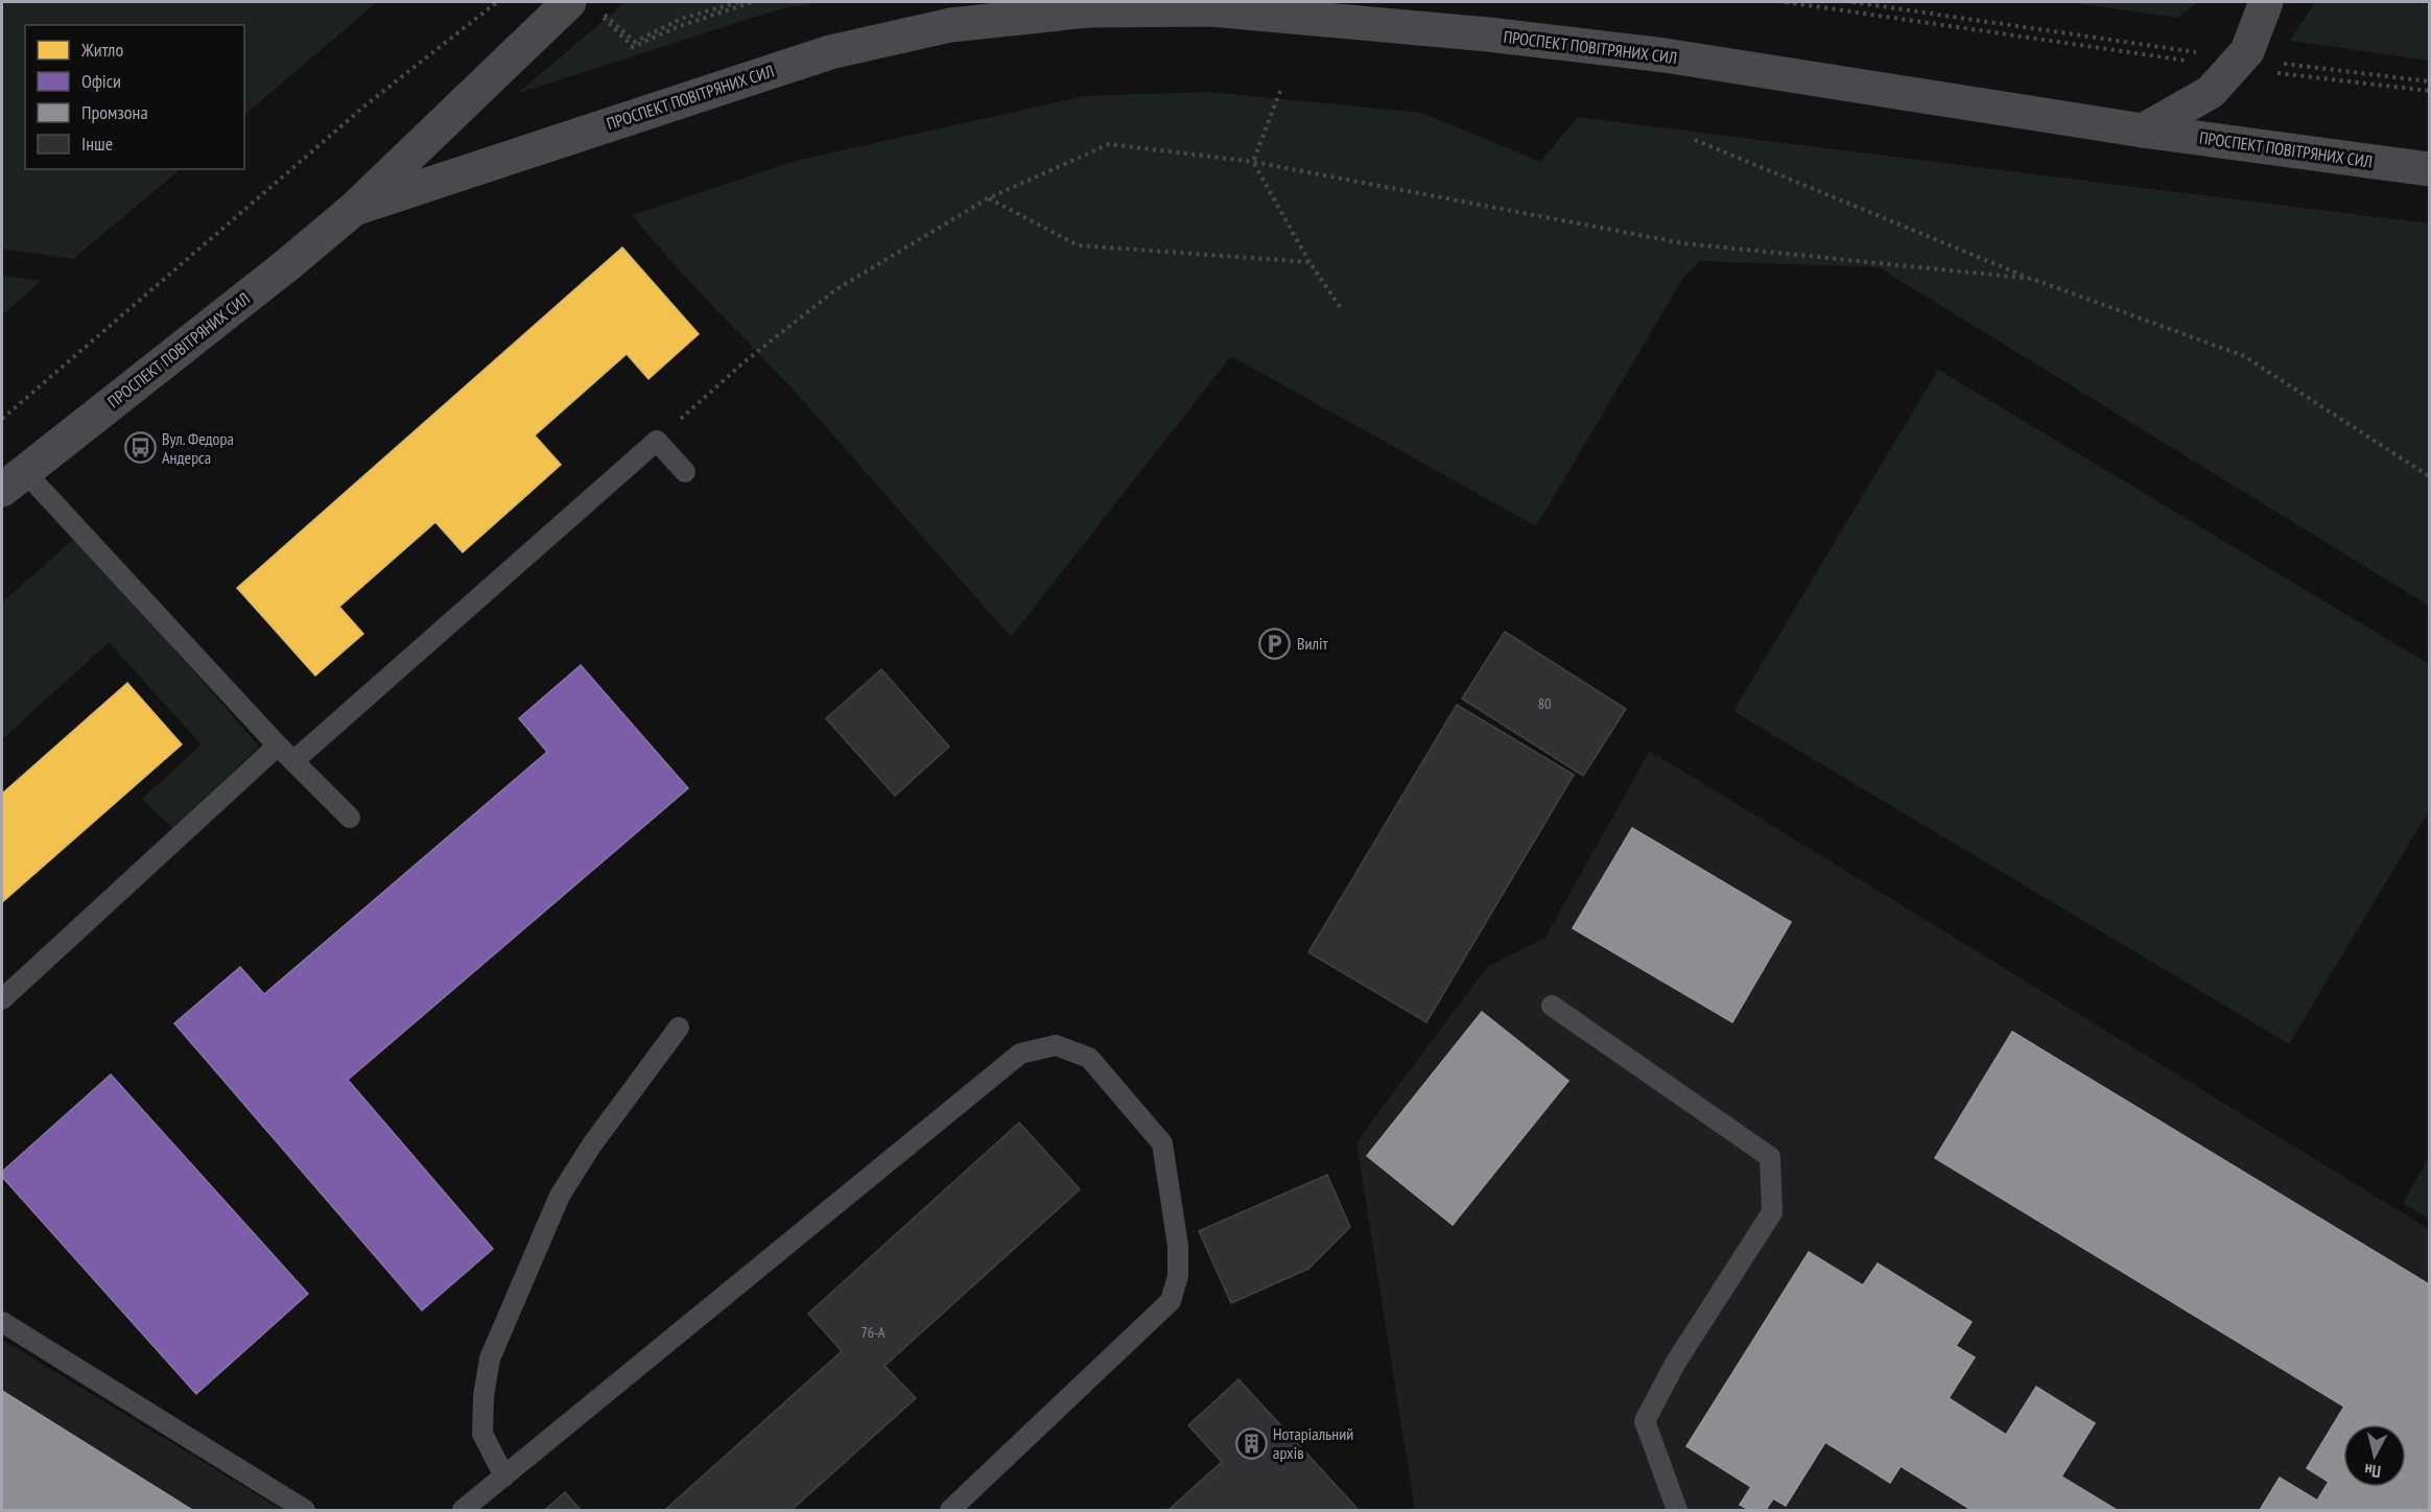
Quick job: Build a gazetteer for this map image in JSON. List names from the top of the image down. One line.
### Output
{"streets":{"main road":["ПРОСПЕКТ ПОВІТРЯНИХ СИЛ"]},"places":{"bus stop":["Вул. Федора Андерса"],"parking":["Виліт"],"building":["Нотаріальний архів"]},"house_numbers":["80","76-А"],"legend":["Житло","Офіси","Промзона","Інше"],"north":"bottom"}
